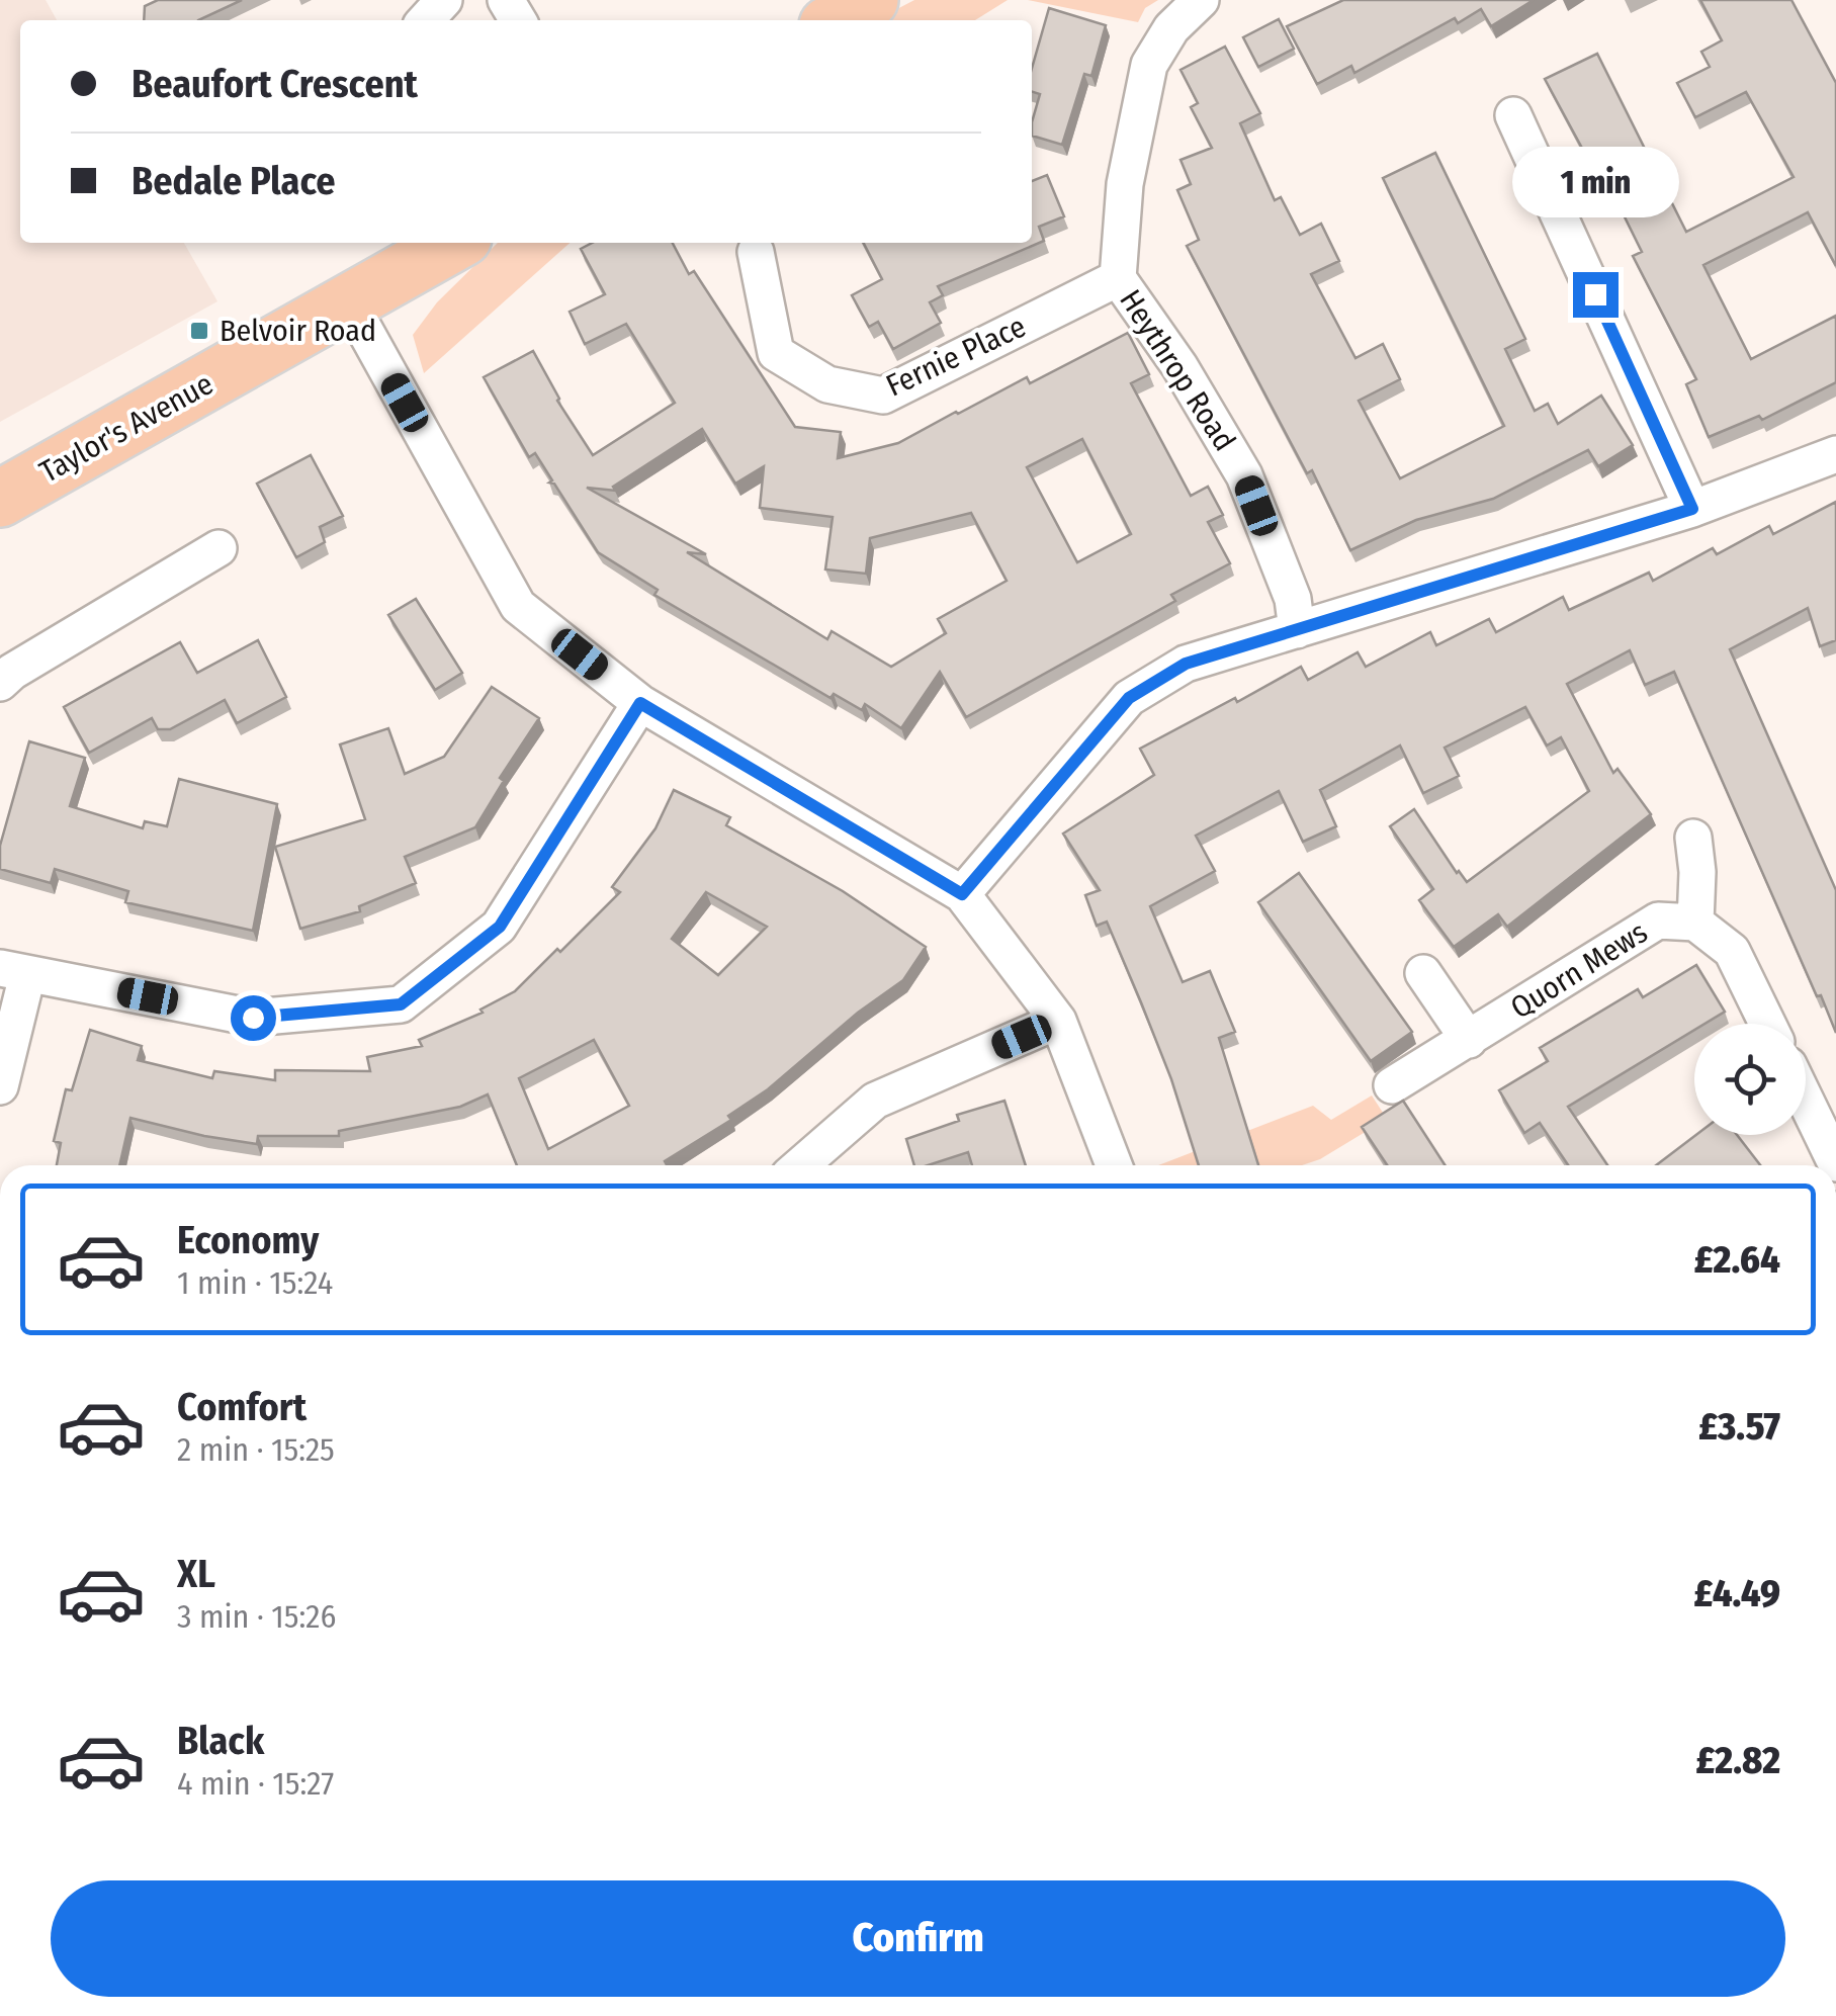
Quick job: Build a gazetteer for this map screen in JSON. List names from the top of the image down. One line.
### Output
{"streets":{"main road":["Taylor's Avenue"],"street":["Fernie Place","Heythrop Road","Quorn Mews"]},"crossings":[["Fernie Place","Heythrop Road"]],"places":{"transit":["Belvoir Road"]},"page":{"banner":["Beaufort Crescent","Bedale Place"],"bubble":"1 min","list":[{"name":"Economy","note":"1 min · 15:24","value":"£2.64"},{"name":"Comfort","note":"2 min · 15:25","value":"£3.57"},{"name":"XL","note":"3 min · 15:26","value":"£4.49"},{"name":"Black","note":"4 min · 15:27","value":"£2.82"}],"buttons":"Confirm"}}
